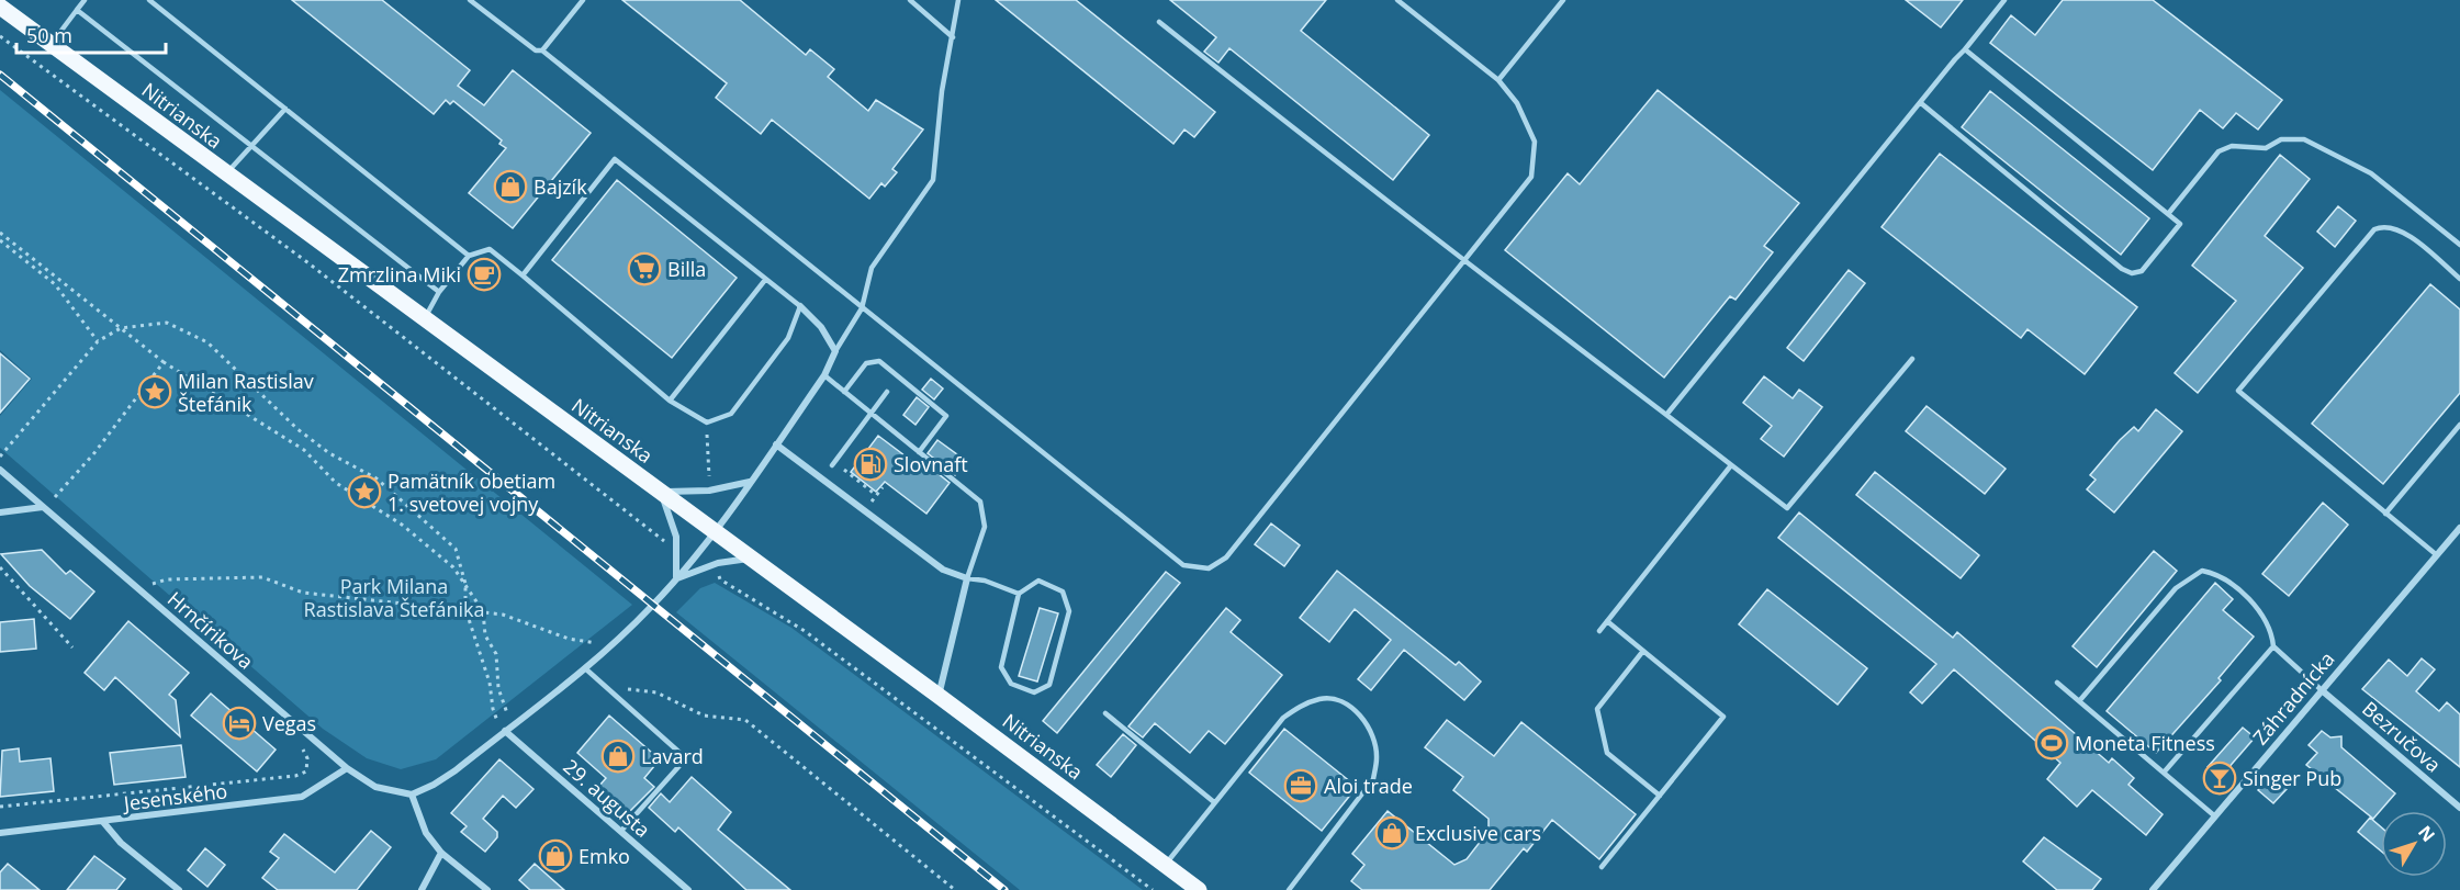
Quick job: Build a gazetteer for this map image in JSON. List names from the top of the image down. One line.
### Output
{"streets":{"main road":["Nitrianska"],"street":["Hrnčírikova","Záhradnícka","Bezručova","Jesenského","29. augusta"]},"crossings":[["Hrnčírikova","Jesenského"],["Záhradnícka","Bezručova"]],"parks":["Park Milana Rastislava Štefánika"],"places":{"shop":["Bajzík","Lavard","Exclusive cars","Emko"],"supermarket":["Billa"],"cafe":["Zmrzlina Miki"],"place":["Milan Rastislav Štefánik","Pamätník obetiam 1. svetovej vojny"],"fuel station":["Slovnaft"],"hotel":["Vegas"],"sports":["Moneta Fitness"],"bar":["Singer Pub"],"office":["Aloi trade"]},"scale_bar":"50 m","north":"top right"}
